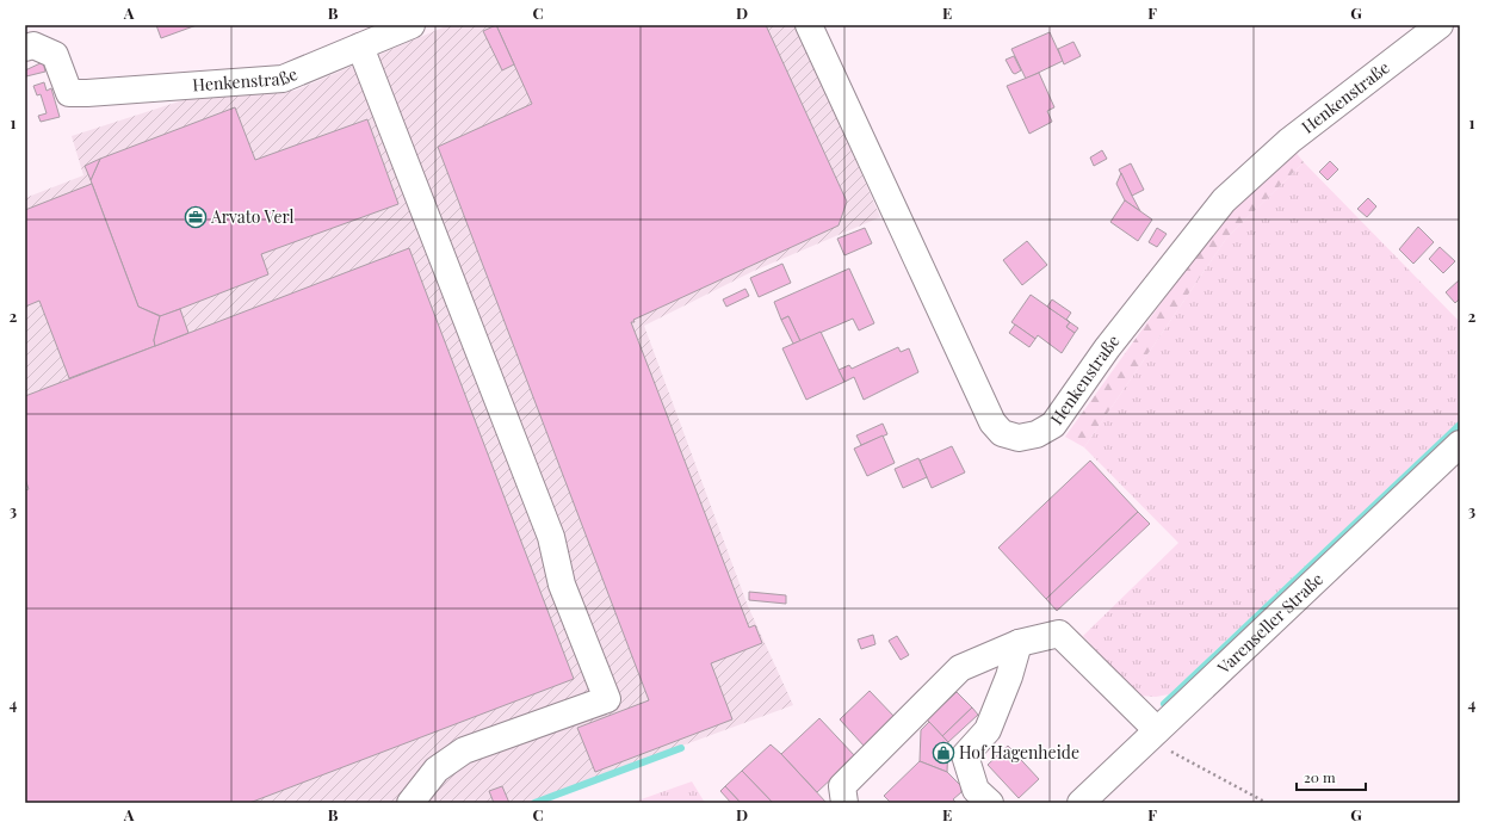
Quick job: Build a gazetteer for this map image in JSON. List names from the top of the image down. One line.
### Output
{"streets":{"street":["Henkenstraße","Varenseller Straße"]},"places":{"office":["Arvato Verl"],"shop":["Hof Hagenheide"]},"scale_bar":"20 m","grid":{"columns":["A","B","C","D","E","F","G"],"rows":["1","2","3","4"]}}
